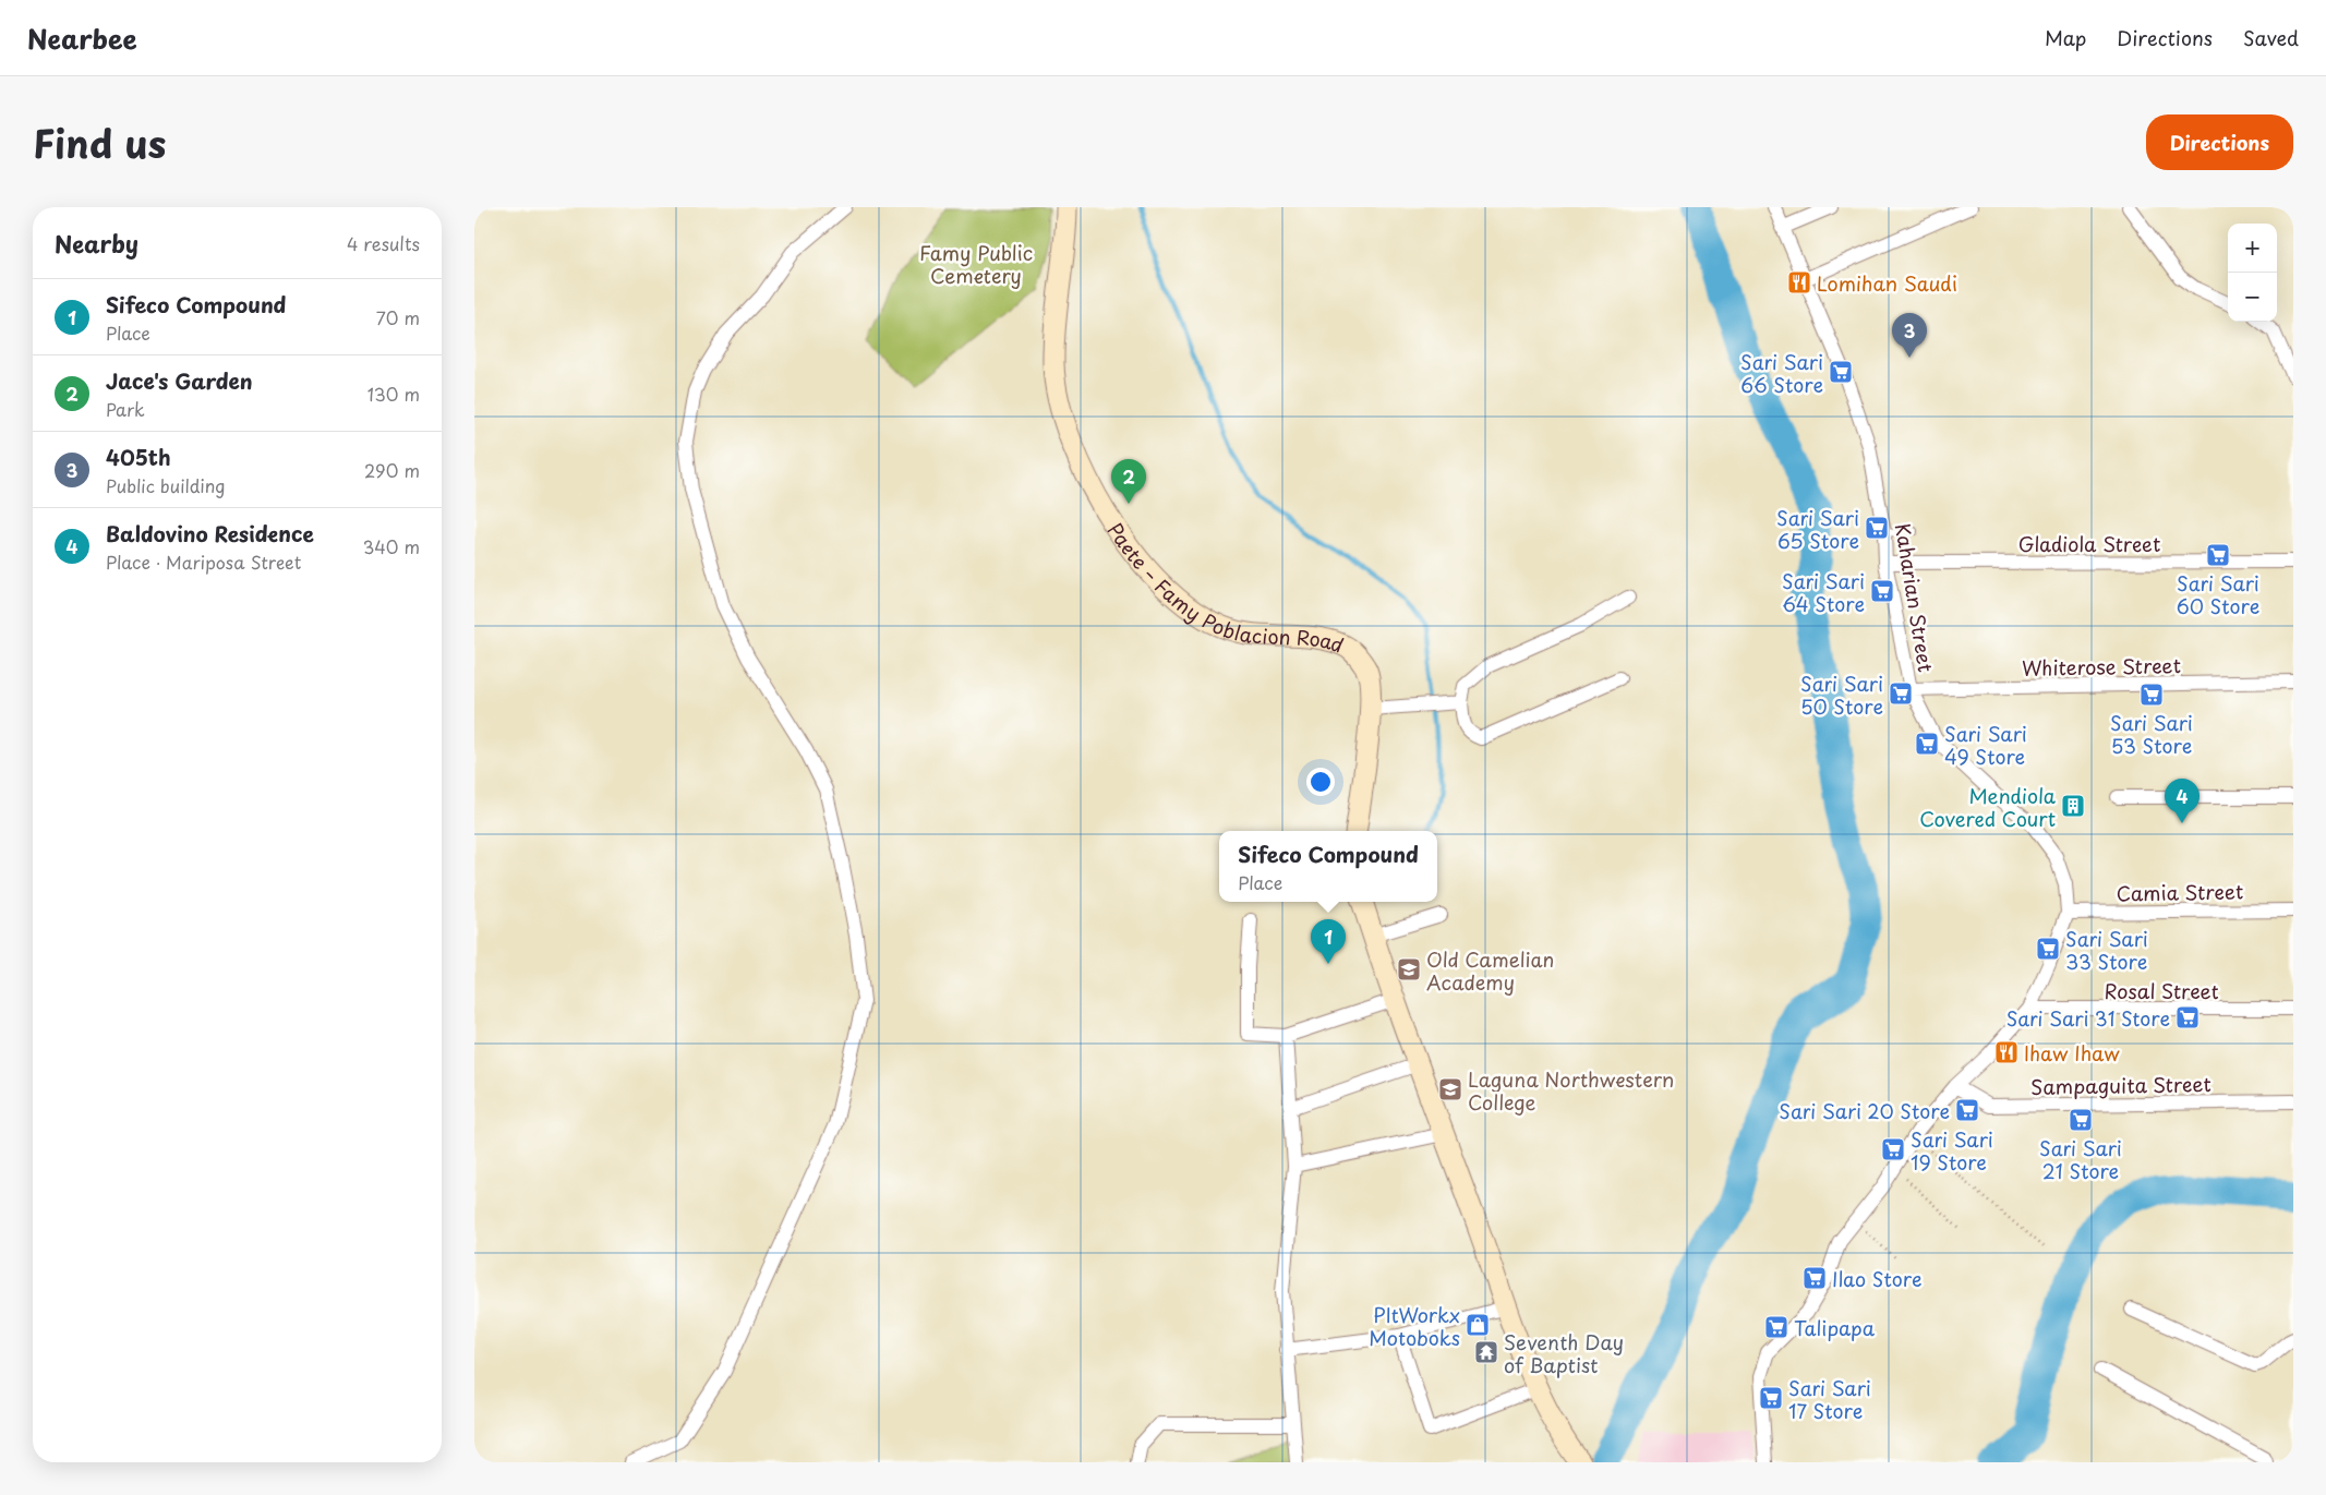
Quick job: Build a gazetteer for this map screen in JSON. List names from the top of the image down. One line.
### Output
{"streets":{"main road":["Paete – Famy Poblacion Road"],"street":["Gladiola Street","Kaharian Street","Whiterose Street","Camia Street","Rosal Street","Sampaguita Street"]},"crossings":[["Gladiola Street","Kaharian Street"],["Kaharian Street","Whiterose Street"],["Kaharian Street","Camia Street"],["Kaharian Street","Rosal Street"],["Kaharian Street","Sampaguita Street"]],"parks":["Famy Public Cemetery"],"places":{"restaurant":["Lomihan Saudi","Ihaw Ihaw"],"supermarket":["Sari Sari 66 Store","Sari Sari 65 Store","Sari Sari 60 Store","Sari Sari 64 Store","Sari Sari 50 Store","Sari Sari 53 Store","Sari Sari 49 Store","Sari Sari 33 Store","Sari Sari 31 Store","Sari Sari 20 Store","Sari Sari 21 Store","Sari Sari 19 Store","Ilao Store","Talipapa","Sari Sari 17 Store"],"building":["Mendiola Covered Court"],"school or university":["Old Camelian Academy","Laguna Northwestern College"],"shop":["PItWorkx Motoboks"],"temple":["Seventh Day of Baptist"]},"page":{"header":"Nearbee","nav":["Map","Directions","Saved"],"title":"Find us","buttons":"Directions","heading":["Nearby","4 results"],"map_buttons":["+","−"],"list":[{"mark":"1","name":"Sifeco Compound","note":"Place","value":"70 m"},{"mark":"2","name":"Jace's Garden","note":"Park","value":"130 m"},{"mark":"3","name":"405th","note":"Public building","value":"290 m"},{"mark":"4","name":"Baldovino Residence","note":"Place · Mariposa Street","value":"340 m"}],"pins":["3","2","4","1"],"popup":["Sifeco Compound","Place"]}}
